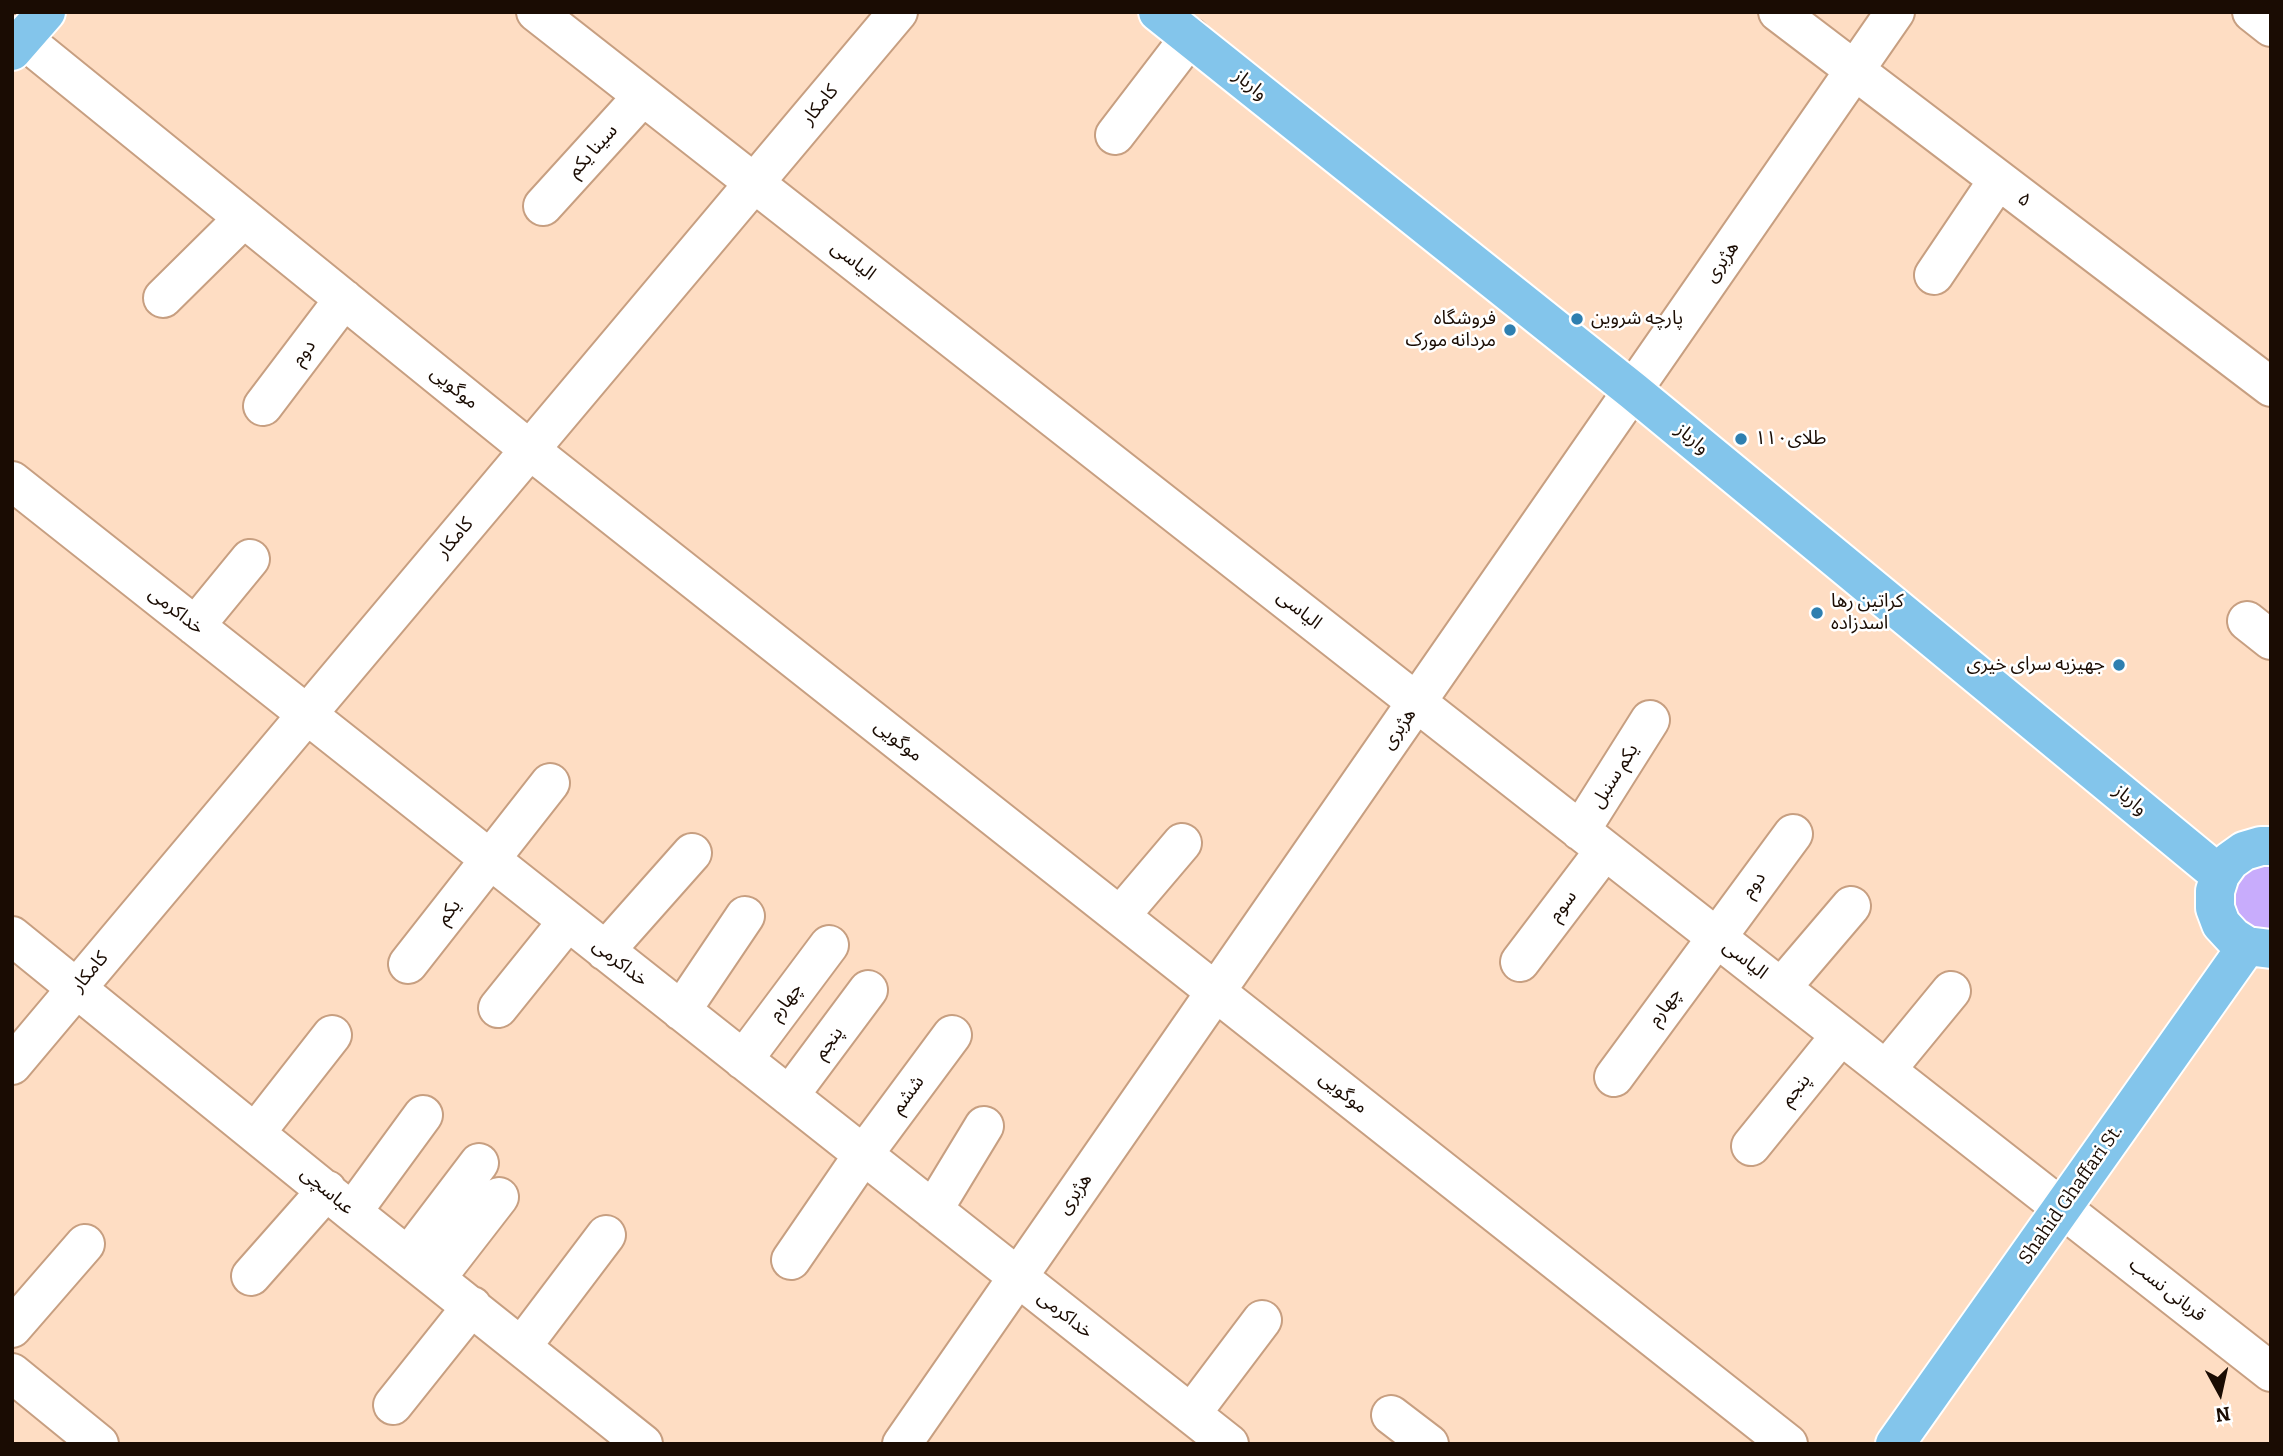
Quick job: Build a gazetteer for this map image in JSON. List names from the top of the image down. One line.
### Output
{"streets":{"main road":["وارباز","Shahid Ghaffari St."],"street":["کامکار","سینا یکم","۵","الیاسی","هژبری","دوم","موگویی","خداکرمی","یکم سنبل","سوم","یکم","چهارم","پنجم","ششم","عباسچی","قربانی نسب"]},"crossings":[["وارباز","هژبری"],["کامکار","الیاسی"],["کامکار","موگویی"],["کامکار","خداکرمی"],["کامکار","عباسچی"],["سینا یکم","الیاسی"],["۵","هژبری"],["الیاسی","هژبری"],["الیاسی","دوم"],["الیاسی","یکم سنبل"],["الیاسی","سوم"],["الیاسی","چهارم"],["الیاسی","پنجم"],["الیاسی","Shahid Ghaffari St."],["الیاسی","قربانی نسب"],["هژبری","موگویی"],["هژبری","خداکرمی"],["دوم","موگویی"],["دوم","چهارم"],["خداکرمی","یکم"],["خداکرمی","چهارم"],["خداکرمی","پنجم"],["خداکرمی","ششم"],["یکم سنبل","سوم"],["Shahid Ghaffari St.","قربانی نسب"]],"places":["پارچه شروین","فروشگاه مردانه مورک","طلای۱۱۰","کراتین رها اسدزاده","جهیزیه سرای خیری"],"north":"bottom"}
